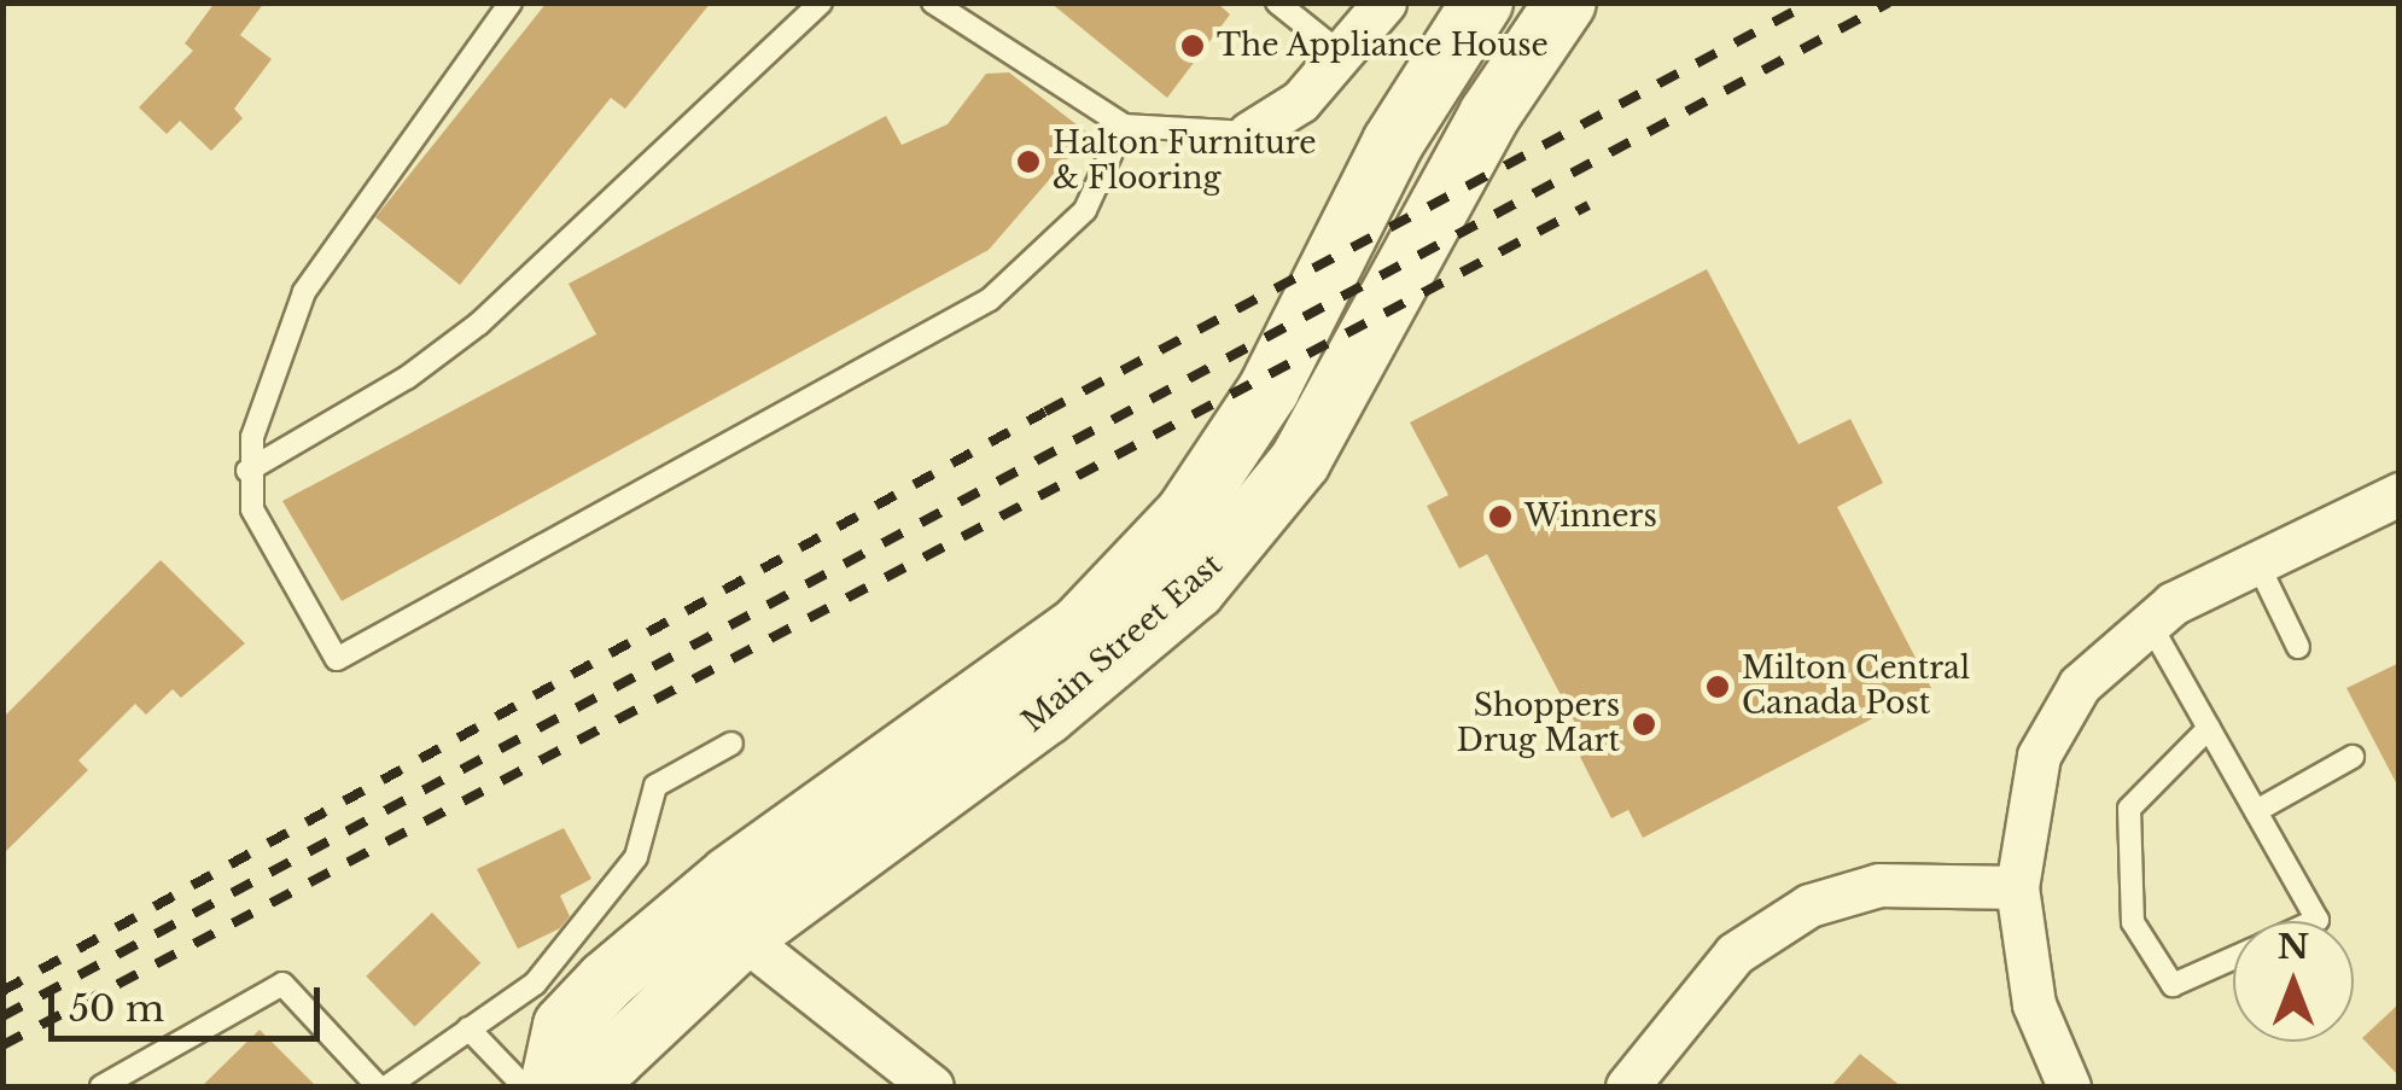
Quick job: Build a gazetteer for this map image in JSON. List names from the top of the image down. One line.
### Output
{"streets":{"main road":["Main Street East"]},"places":["The Appliance House","Halton Furniture & Flooring","Winners","Milton Central Canada Post","Shoppers Drug Mart"],"scale_bar":"50 m","north":"top"}
